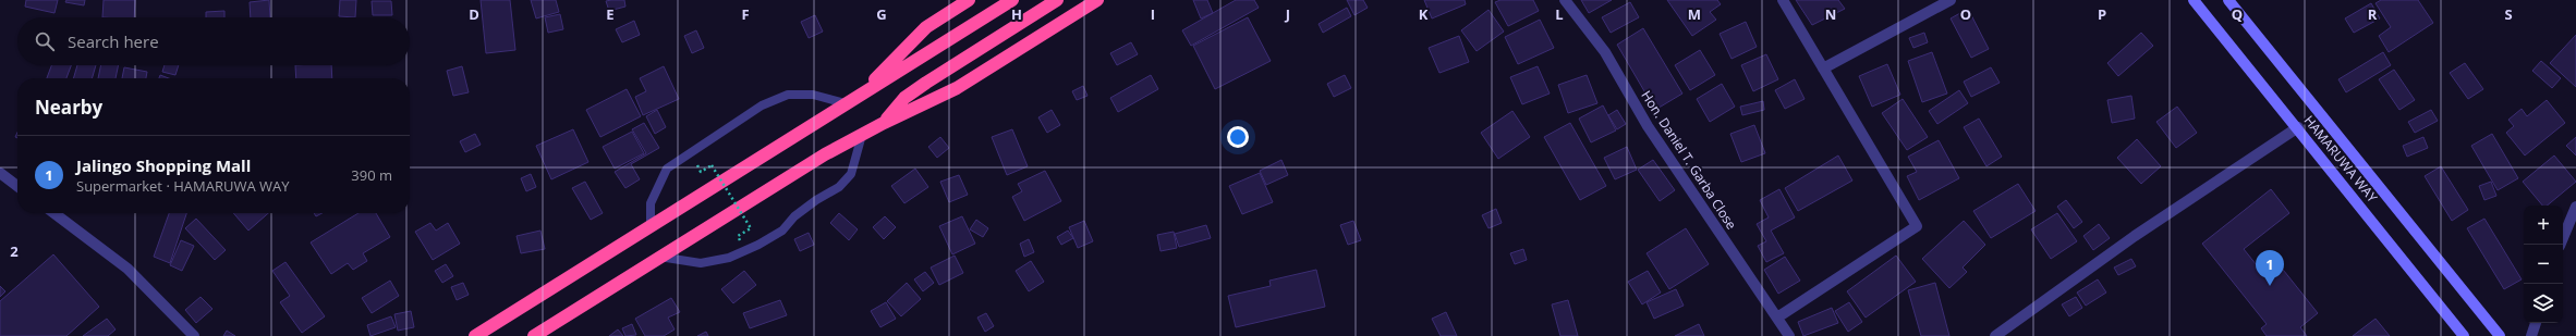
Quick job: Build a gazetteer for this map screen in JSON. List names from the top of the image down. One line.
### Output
{"streets":{"main road":["HAMARUWA WAY"],"street":["Hon. Daniel T. Garba Close"]},"page":{"search":"Search here","heading":"Nearby","list":[{"mark":"1","name":"Jalingo Shopping Mall","note":"Supermarket · HAMARUWA WAY","value":"390 m"}],"map_buttons":["+","−"],"pins":"1"},"grid":{"columns":["D","E","F","G","H","I","J","K","L","M","N","O","P","Q","R","S"],"rows":["2"]}}
